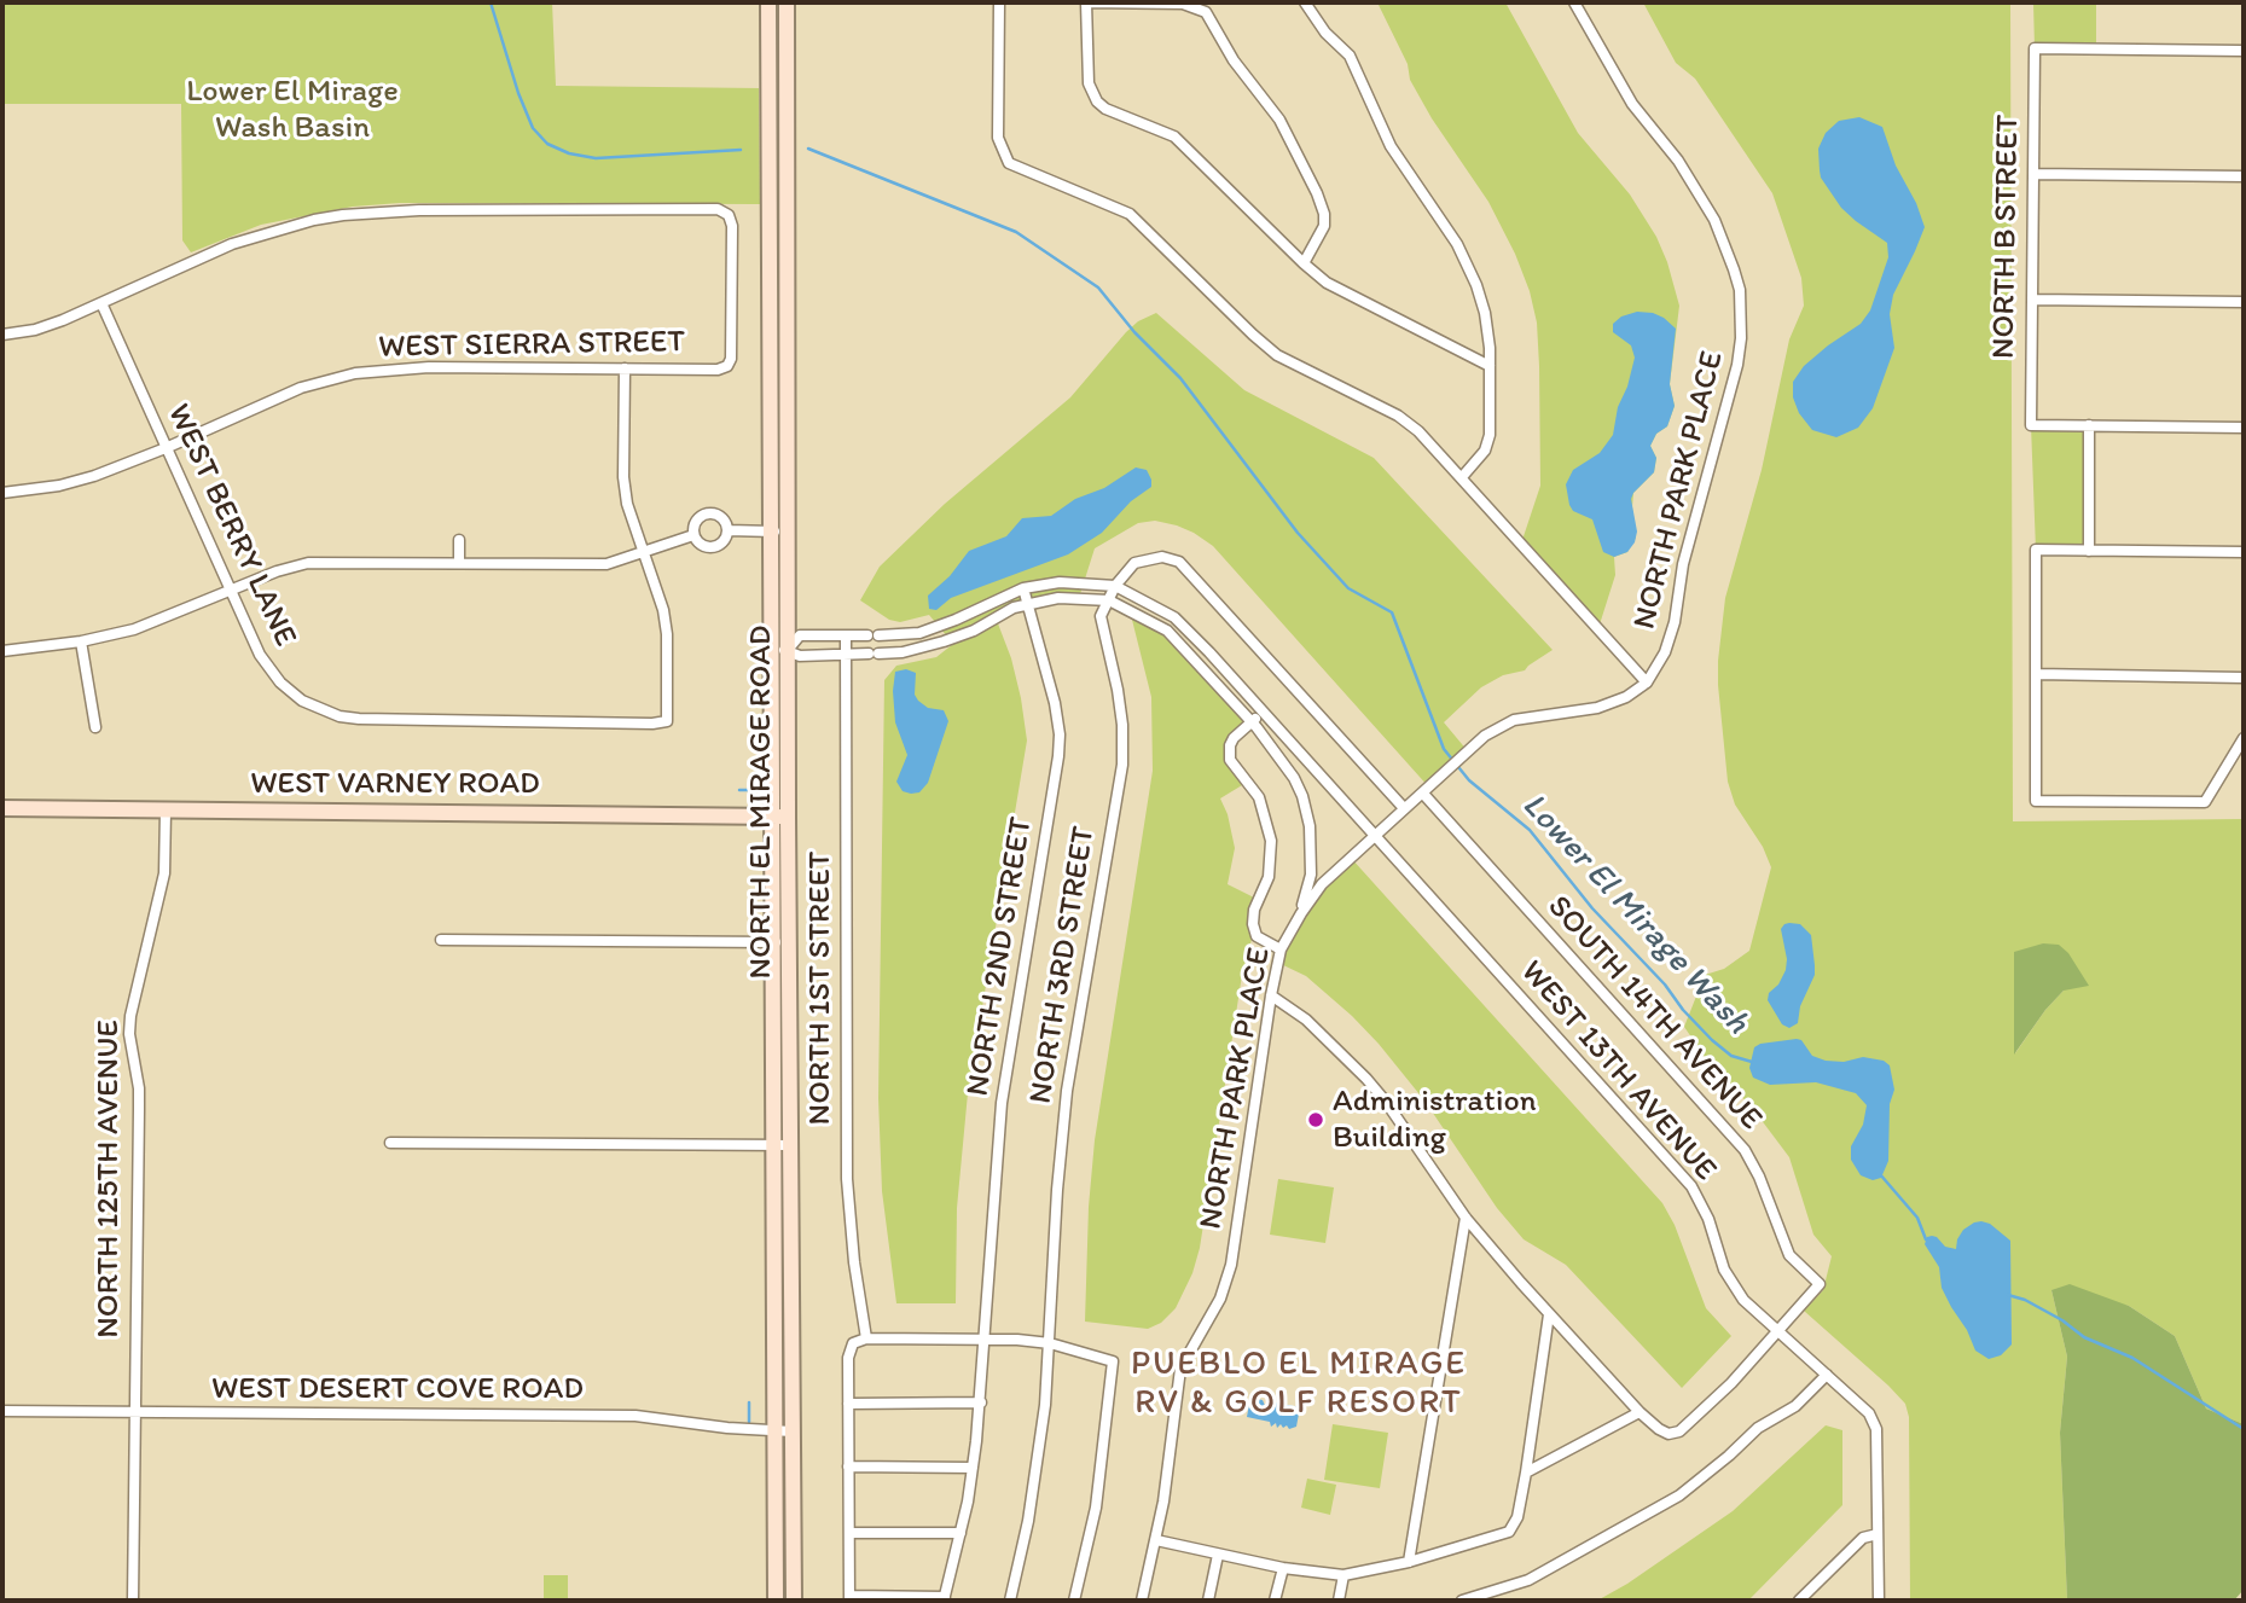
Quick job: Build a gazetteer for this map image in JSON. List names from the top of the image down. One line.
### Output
{"streets":{"main road":["WEST VARNEY ROAD","NORTH EL MIRAGE ROAD"],"street":["NORTH B STREET","WEST SIERRA STREET","NORTH PARK PLACE","WEST BERRY LANE","NORTH 2ND STREET","NORTH 3RD STREET","NORTH 1ST STREET","SOUTH 14TH AVENUE","WEST 13TH AVENUE","NORTH 125TH AVENUE","WEST DESERT COVE ROAD"]},"crossings":[["WEST SIERRA STREET","WEST BERRY LANE"],["NORTH PARK PLACE","SOUTH 14TH AVENUE"],["NORTH PARK PLACE","WEST 13TH AVENUE"],["WEST VARNEY ROAD","NORTH EL MIRAGE ROAD"],["WEST VARNEY ROAD","NORTH 125TH AVENUE"],["NORTH EL MIRAGE ROAD","WEST DESERT COVE ROAD"],["SOUTH 14TH AVENUE","WEST 13TH AVENUE"],["NORTH 125TH AVENUE","WEST DESERT COVE ROAD"]],"districts":["PUEBLO EL MIRAGE RV & GOLF RESORT"],"water":["Lower El Mirage Wash"],"parks":["Lower El Mirage Wash Basin"],"places":["Administration Building"]}
